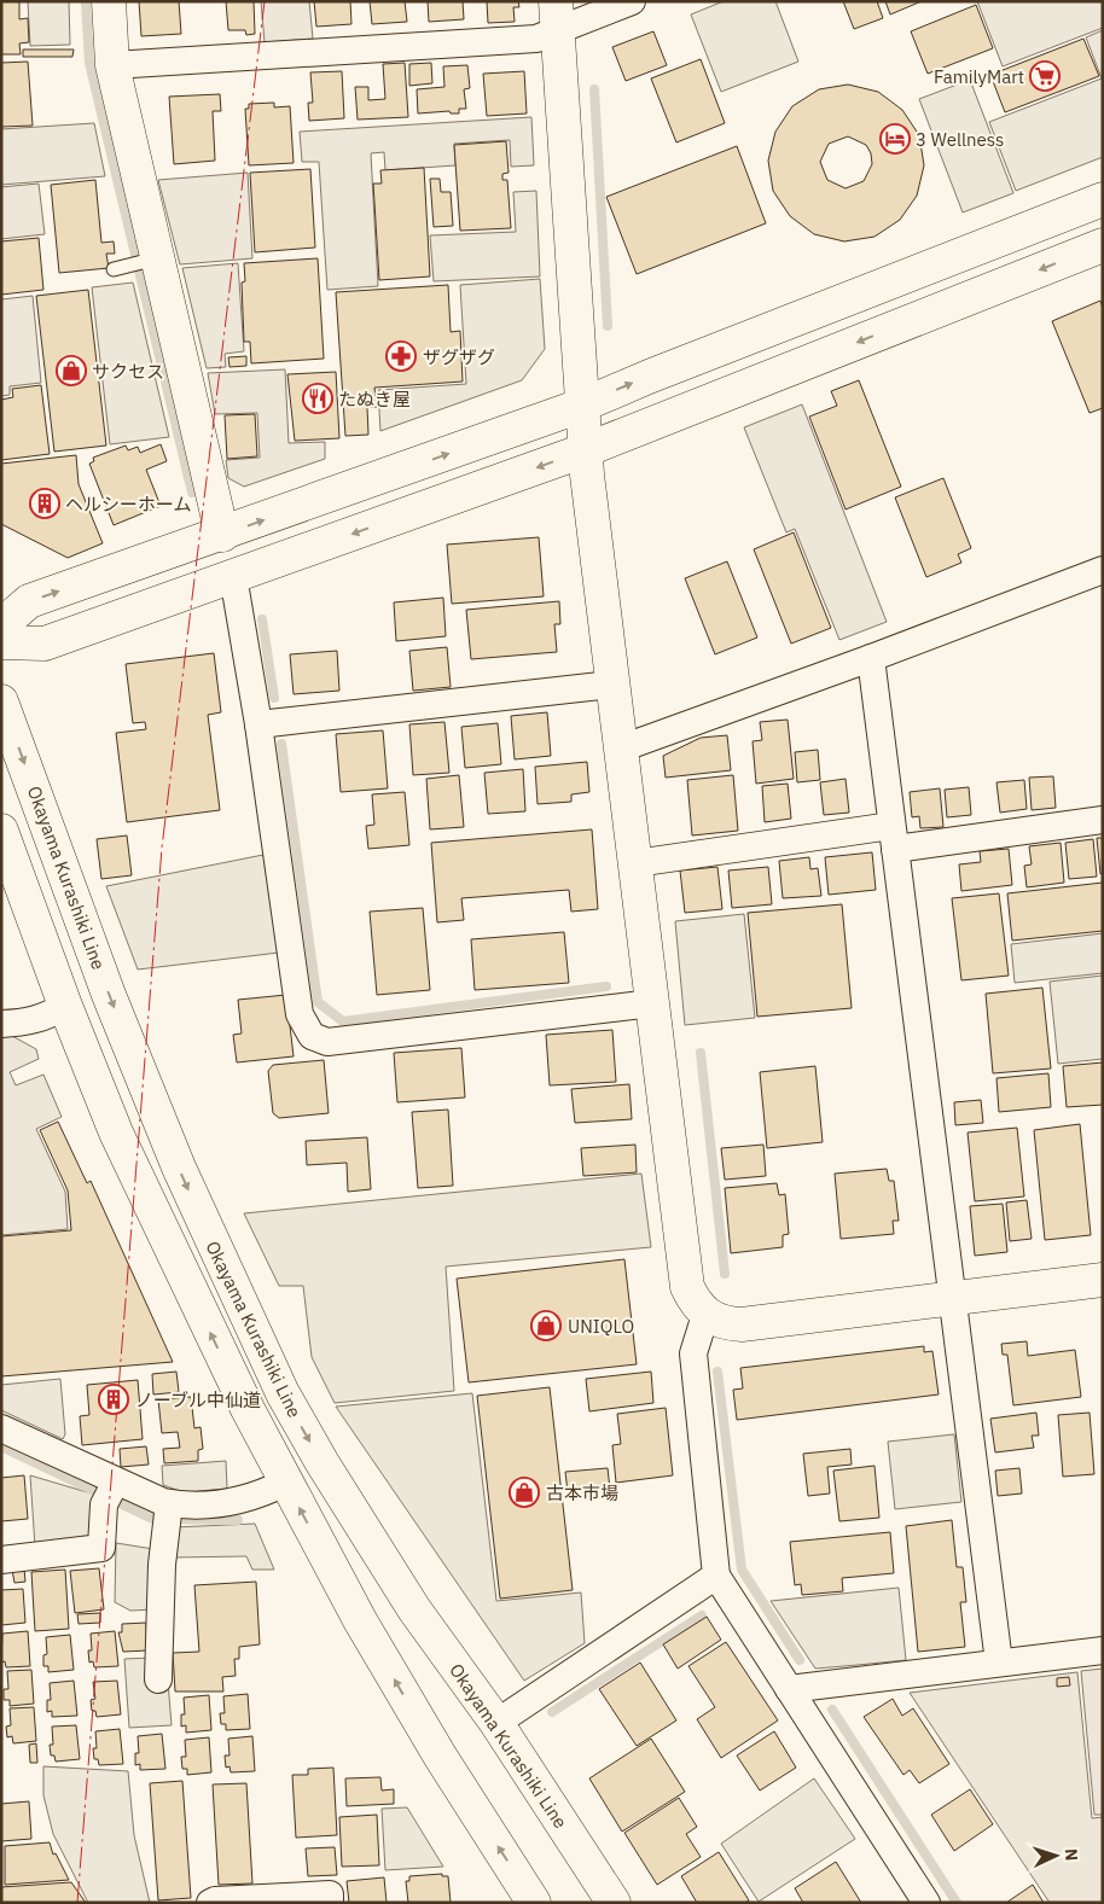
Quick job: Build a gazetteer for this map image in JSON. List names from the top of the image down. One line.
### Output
{"streets":{"street":["Okayama Kurashiki Line"]},"places":{"supermarket":["FamilyMart"],"hotel":["3 Wellness"],"pharmacy":["ザグザグ"],"shop":["サクセス","UNIQLO","古本市場"],"restaurant":["たぬき屋"],"building":["ヘルシーホーム","ノーブル中仙道"]},"north":"right"}
